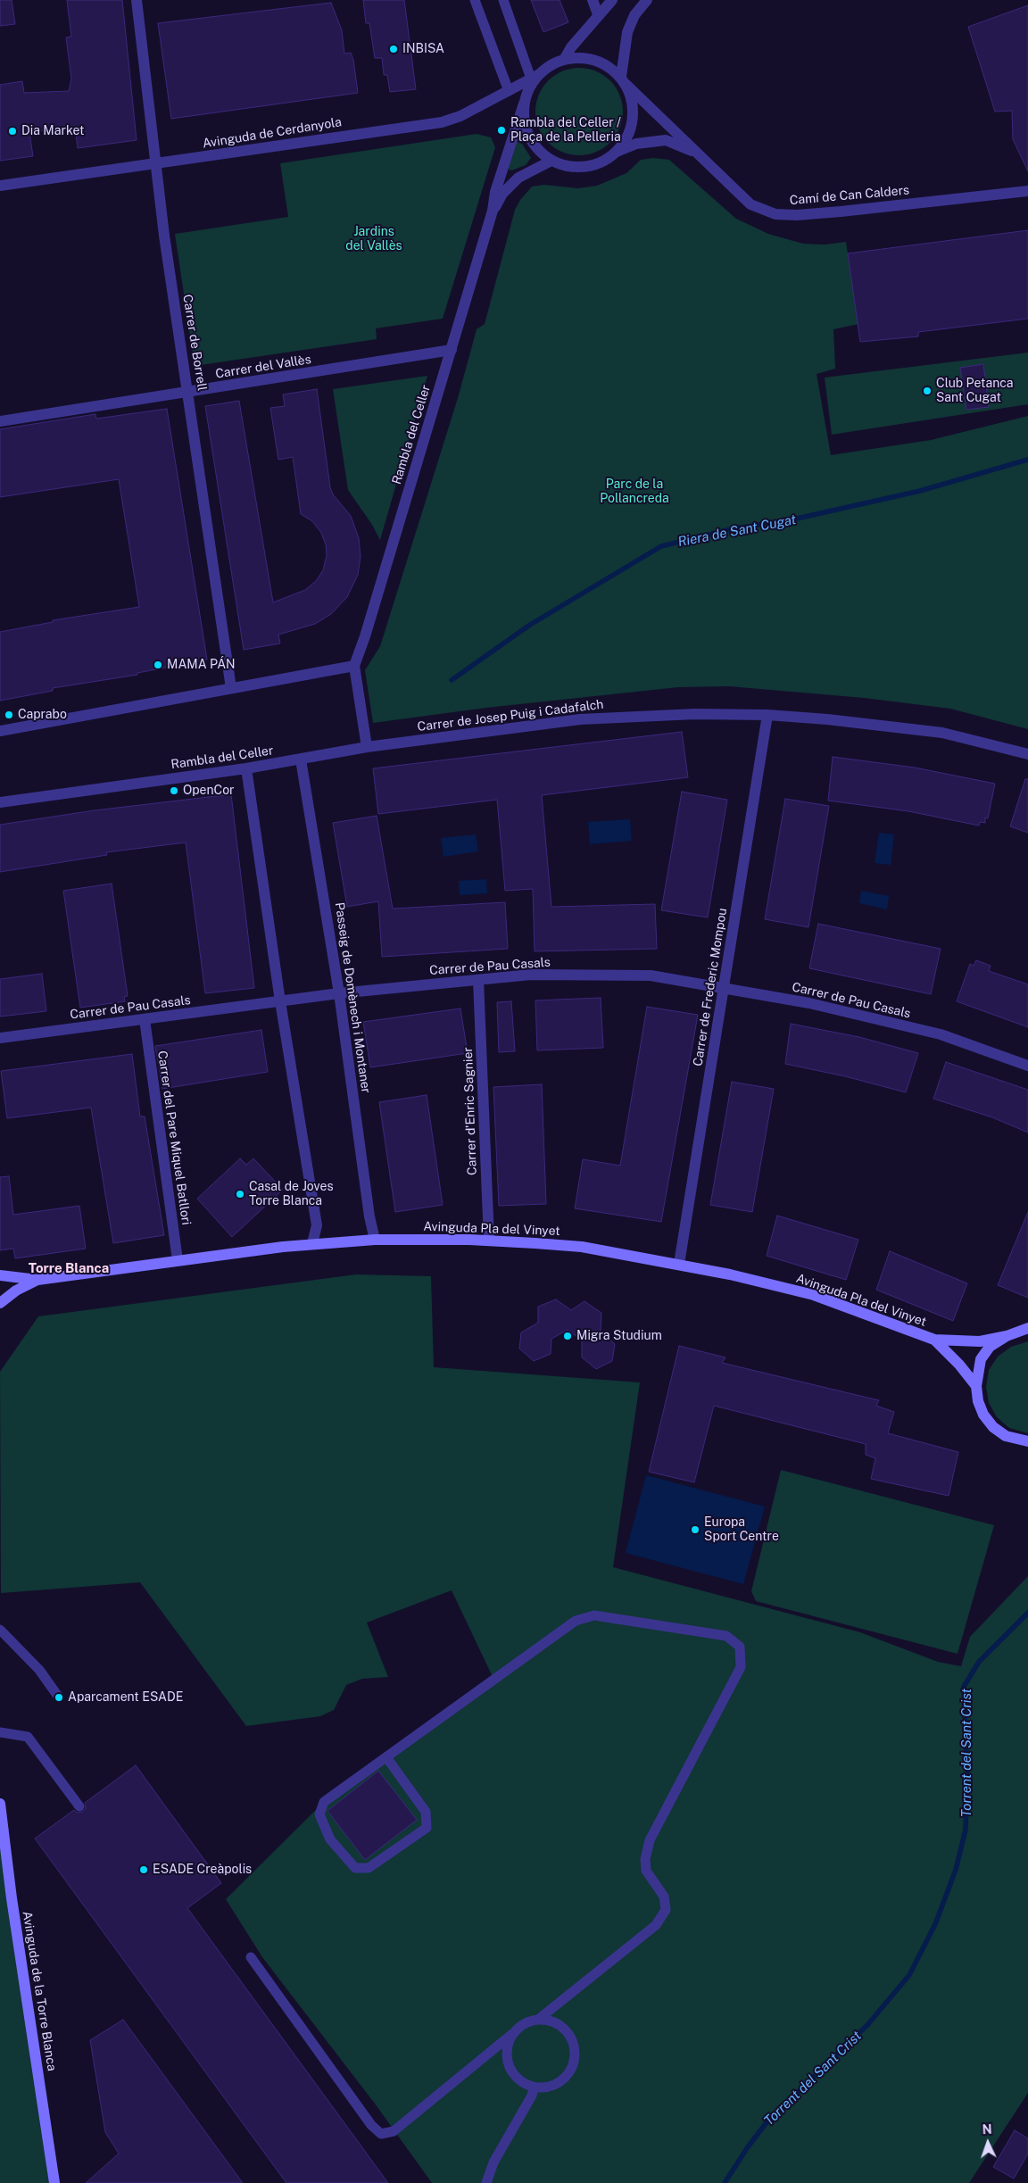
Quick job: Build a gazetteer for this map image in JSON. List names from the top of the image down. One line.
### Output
{"streets":{"main road":["Avinguda Pla del Vinyet","Avinguda de la Torre Blanca"],"street":["Avinguda de Cerdanyola","Camí de Can Calders","Carrer de Borrell","Carrer del Vallès","Rambla del Celler","Carrer de Josep Puig i Cadafalch","Carrer de Pau Casals","Carrer de Frederic Mompou","Passeig de Domènech i Montaner","Carrer d'Enric Sagnier","Carrer del Pare Miquel Batllori"]},"crossings":[["Avinguda de Cerdanyola","Camí de Can Calders"],["Avinguda de Cerdanyola","Carrer de Borrell"],["Avinguda de Cerdanyola","Rambla del Celler"],["Camí de Can Calders","Rambla del Celler"],["Carrer de Borrell","Carrer del Vallès"],["Carrer del Vallès","Rambla del Celler"],["Rambla del Celler","Carrer de Josep Puig i Cadafalch"],["Rambla del Celler","Passeig de Domènech i Montaner"],["Carrer de Josep Puig i Cadafalch","Carrer de Frederic Mompou"],["Carrer de Pau Casals","Carrer de Frederic Mompou"],["Carrer de Pau Casals","Passeig de Domènech i Montaner"],["Carrer de Pau Casals","Carrer d'Enric Sagnier"],["Carrer de Pau Casals","Carrer del Pare Miquel Batllori"],["Carrer de Frederic Mompou","Avinguda Pla del Vinyet"],["Passeig de Domènech i Montaner","Avinguda Pla del Vinyet"],["Carrer d'Enric Sagnier","Avinguda Pla del Vinyet"],["Carrer del Pare Miquel Batllori","Avinguda Pla del Vinyet"]],"districts":["Torre Blanca"],"water":["Riera de Sant Cugat","Torrent del Sant Crist"],"parks":["Jardins del Vallès","Parc de la Pollancreda"],"places":["INBISA","Rambla del Celler / Plaça de la Pelleria","Dia Market","Club Petanca Sant Cugat","MAMA PÁN","Caprabo","OpenCor","Casal de Joves Torre Blanca","Migra Studium","Europa Sport Centre","Aparcament ESADE","ESADE Creàpolis"],"north":"top"}
